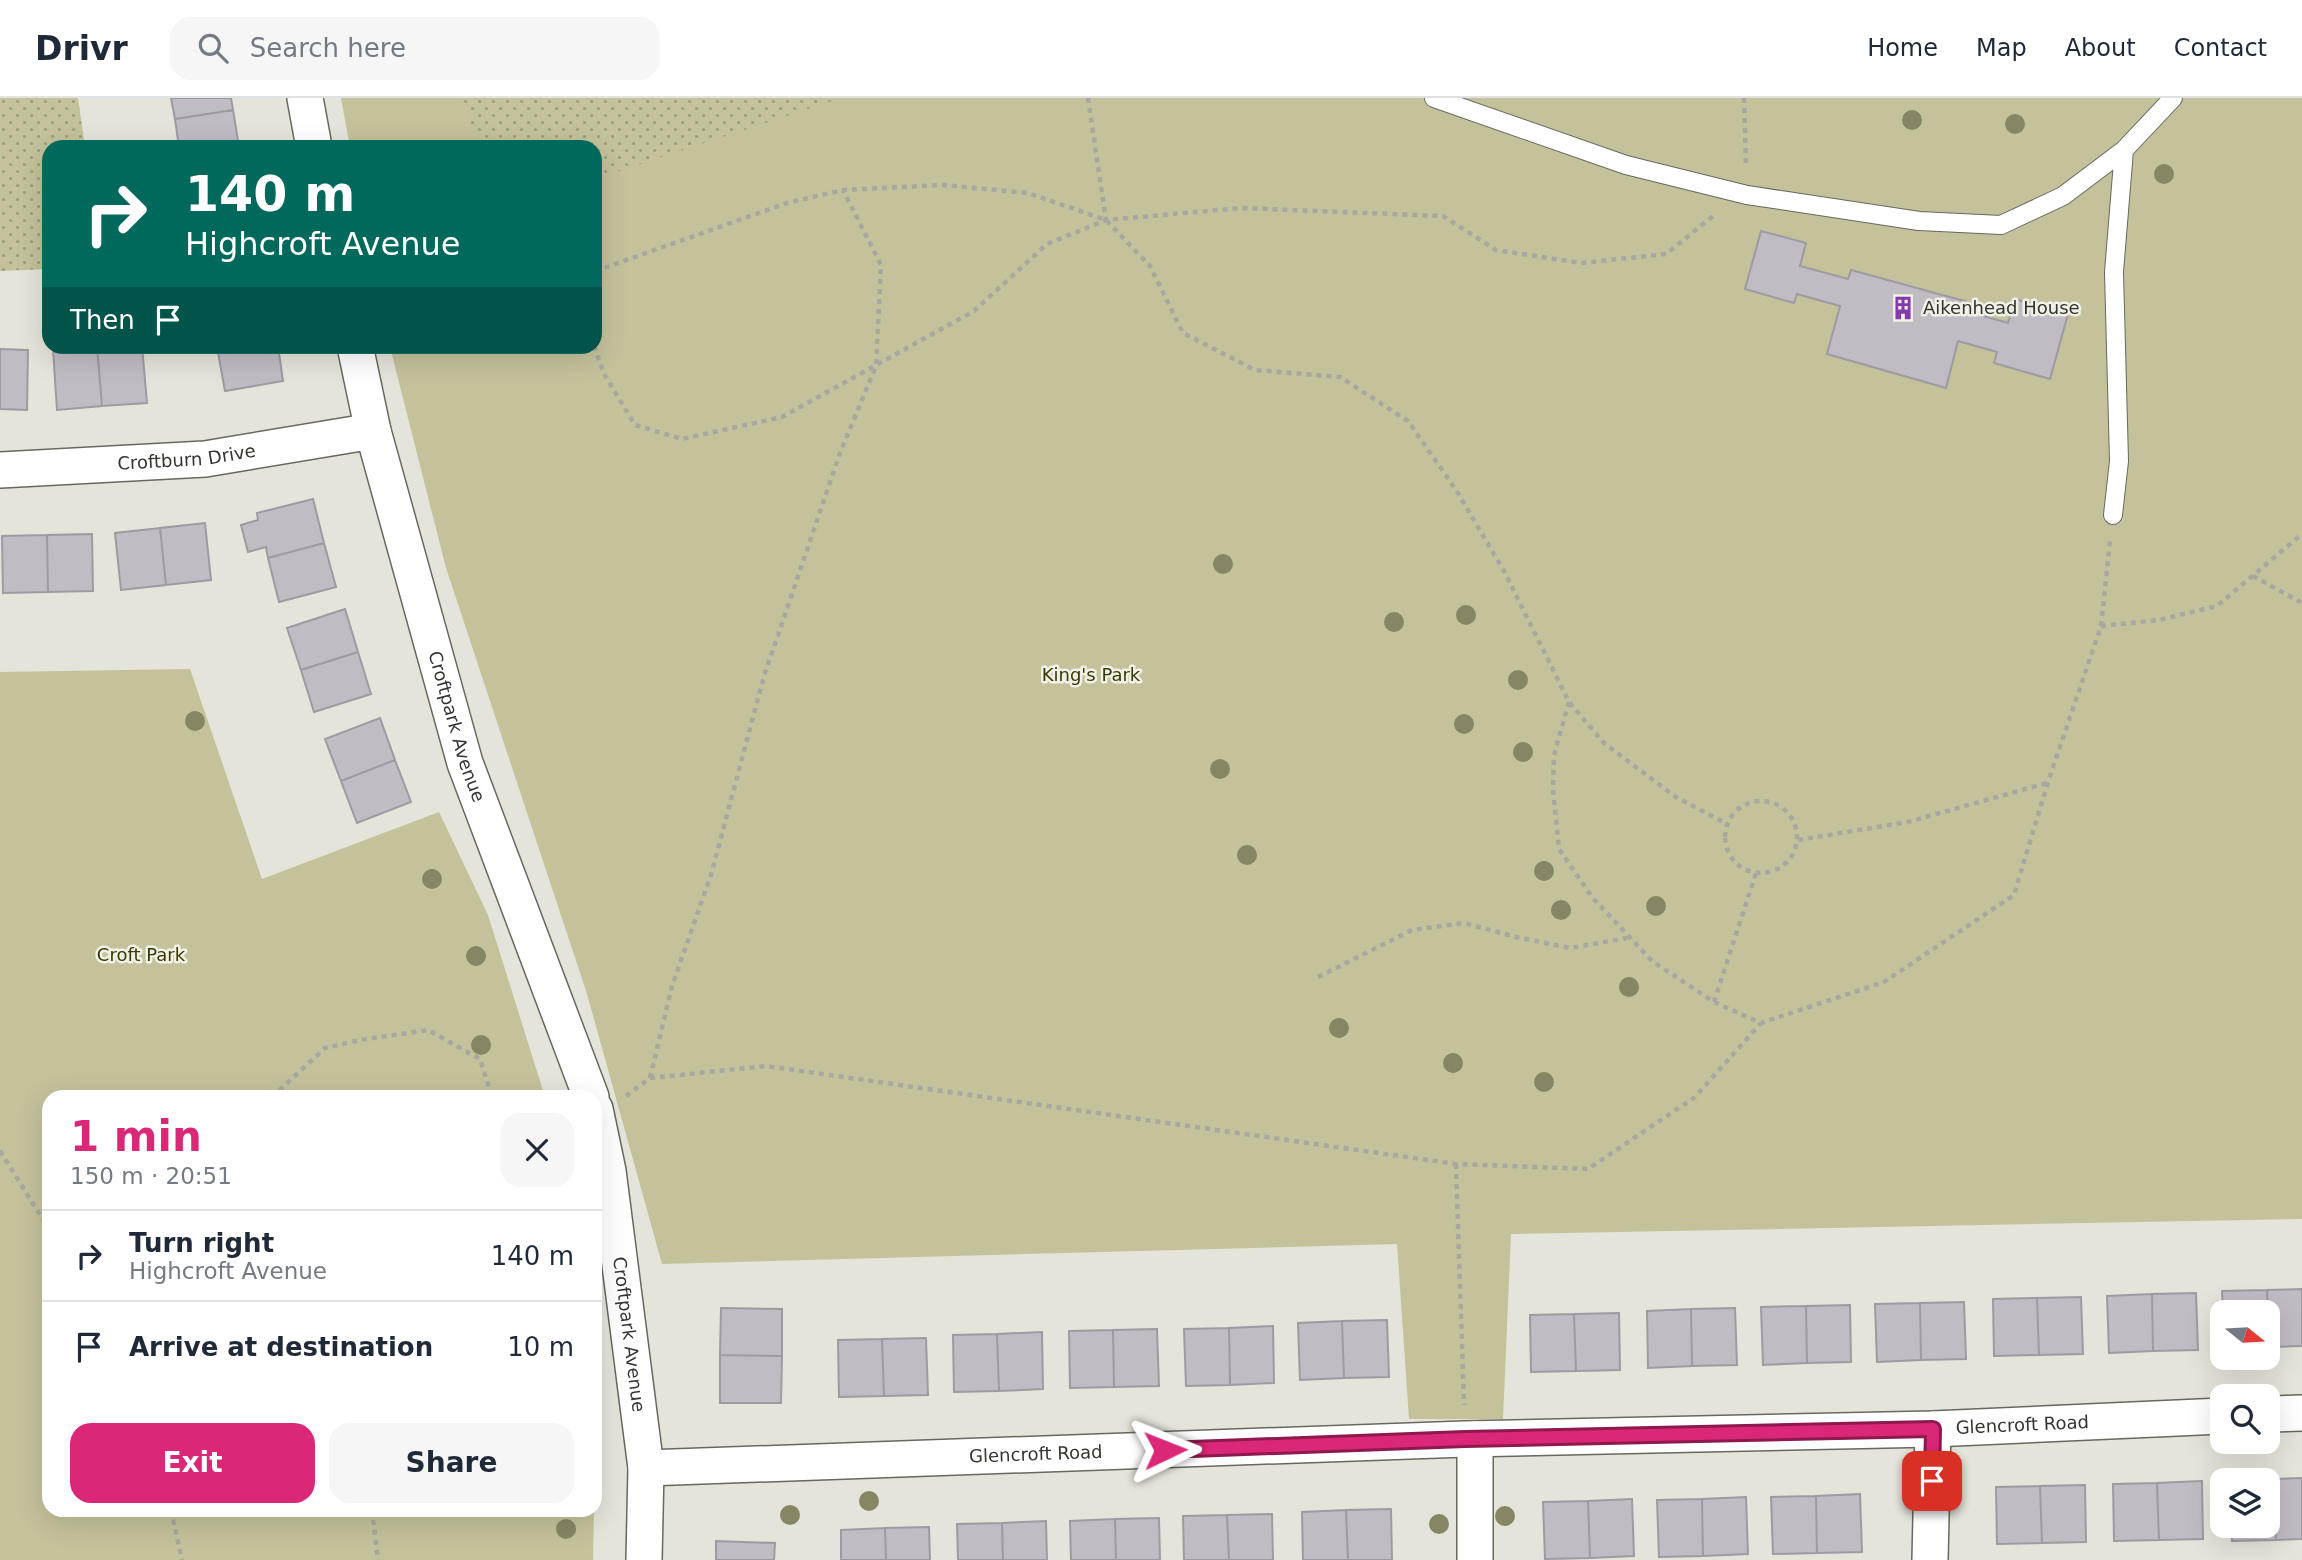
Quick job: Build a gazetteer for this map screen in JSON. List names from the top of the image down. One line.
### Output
{"streets":{"street":["Croftburn Drive","Croftpark Avenue","Glencroft Road"]},"crossings":[["Croftburn Drive","Croftpark Avenue"],["Croftpark Avenue","Glencroft Road"]],"parks":["King's Park","Croft Park"],"places":{"building":["Aikenhead House"]},"north":"right","page":{"header":"Drivr","search":"Search here","nav":["Home","Map","About","Contact"],"turn":["140 m","Highcroft Avenue"],"then":"Then","heading":["1 min","150 m · 20:51"],"list":[{"name":"Turn right","note":"Highcroft Avenue","value":"140 m"},{"name":"Arrive at destination","value":"10 m"}],"buttons":["Exit","Share"]}}
